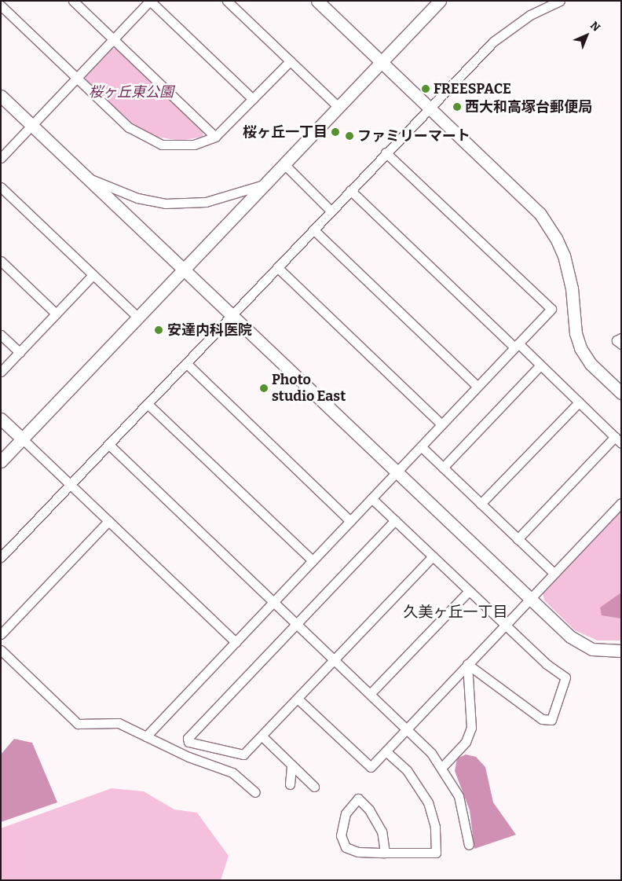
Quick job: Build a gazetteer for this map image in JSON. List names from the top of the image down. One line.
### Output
{"districts":["久美ヶ丘一丁目"],"parks":["桜ヶ丘東公園"],"places":["FREESPACE","西大和高塚台郵便局","桜ヶ丘一丁目","ファミリーマート","安達内科医院","Photo studio East"],"north":"top right"}
